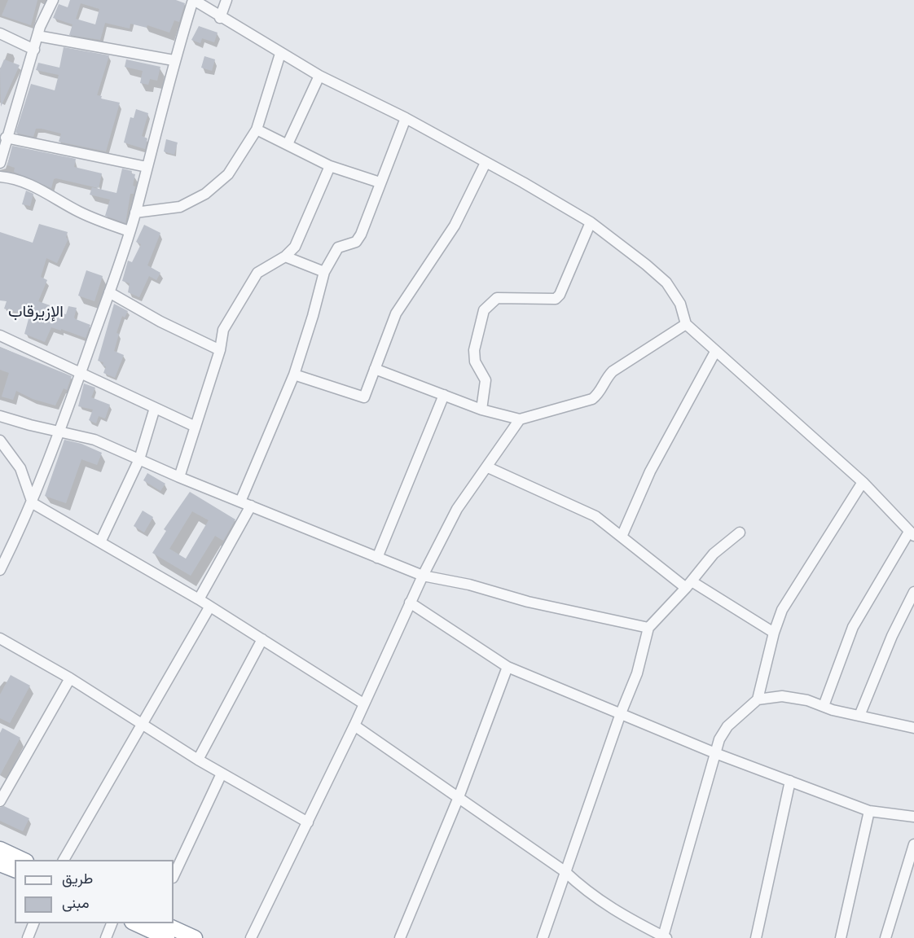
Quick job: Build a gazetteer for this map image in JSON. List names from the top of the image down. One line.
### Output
{"districts":["الإزيرقاب"],"legend":["طريق","مبنى"]}
